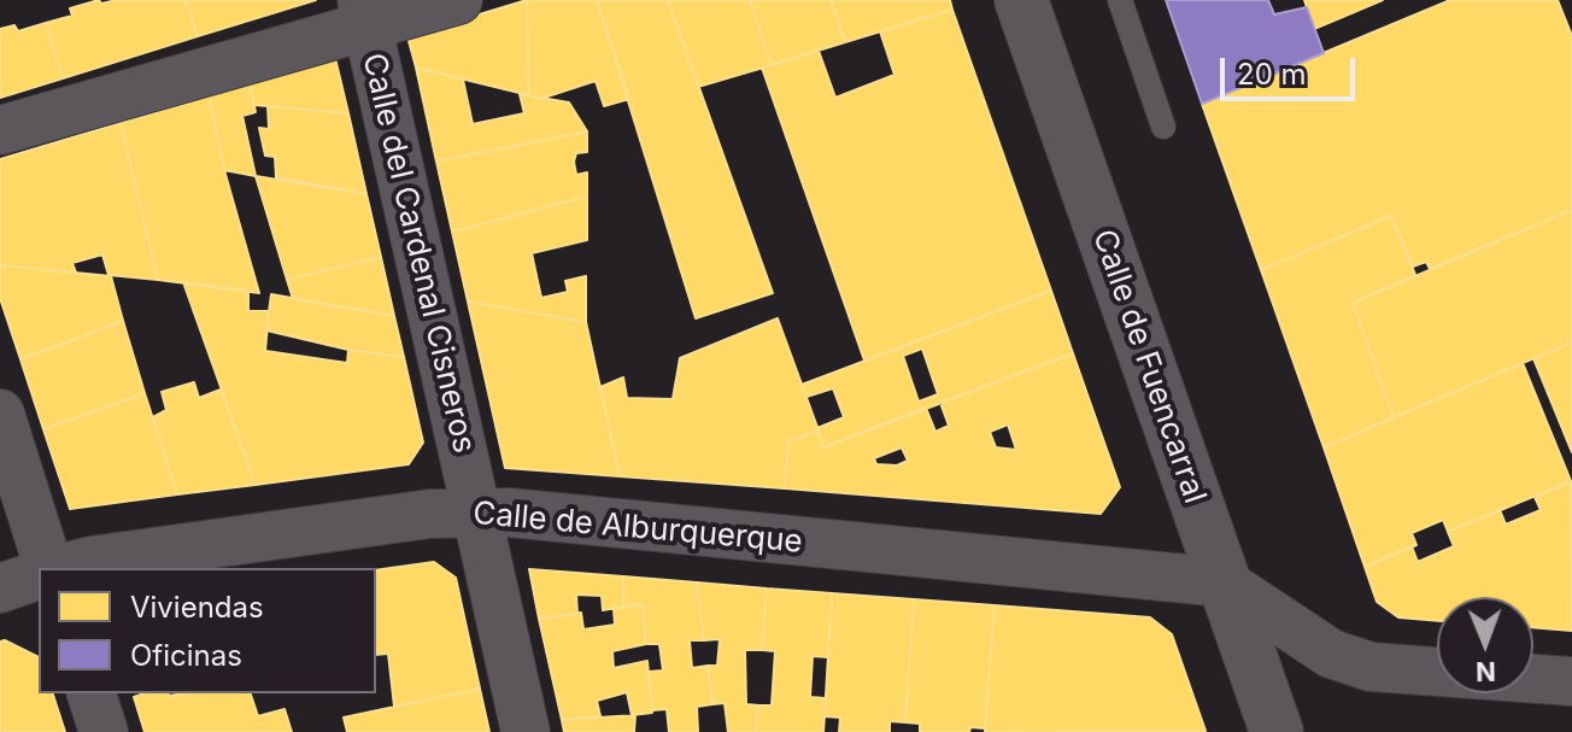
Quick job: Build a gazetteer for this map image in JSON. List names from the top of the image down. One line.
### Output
{"streets":{"street":["Calle del Cardenal Cisneros","Calle de Fuencarral","Calle de Alburquerque"]},"crossings":[["Calle del Cardenal Cisneros","Calle de Alburquerque"],["Calle de Fuencarral","Calle de Alburquerque"]],"legend":["Viviendas","Oficinas"],"scale_bar":"20 m","north":"bottom"}
